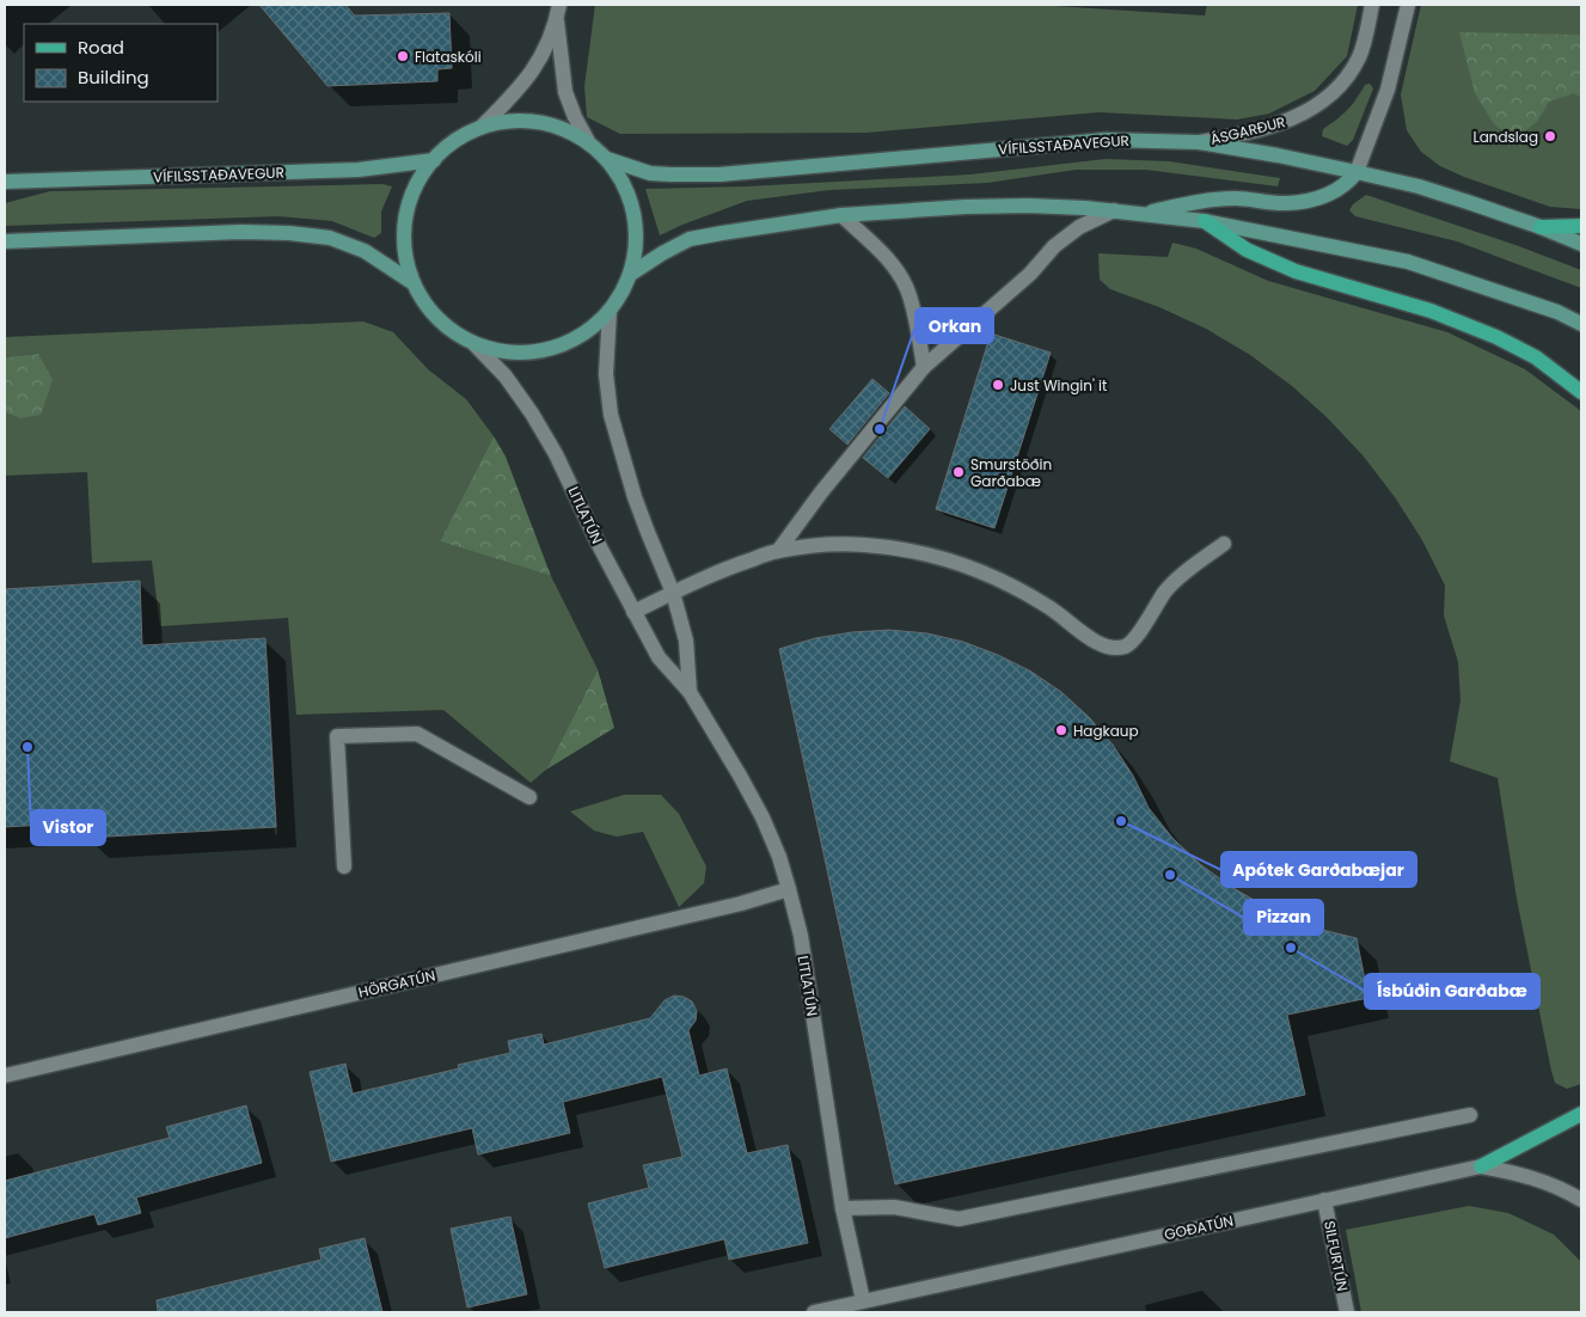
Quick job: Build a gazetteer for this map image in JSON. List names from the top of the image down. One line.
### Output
{"streets":{"main road":["VÍFILSSTAÐAVEGUR"],"street":["ÁSGARÐUR","LITLATÚN","HÖRGATÚN","GOÐATÚN","SILFURTÚN"]},"crossings":[["ÁSGARÐUR","VÍFILSSTAÐAVEGUR"],["VÍFILSSTAÐAVEGUR","LITLATÚN"],["LITLATÚN","HÖRGATÚN"],["LITLATÚN","GOÐATÚN"],["GOÐATÚN","SILFURTÚN"]],"places":["Flataskóli","Landslag","Just Wingin' it","Orkan","Smurstöðin Garðabæ","Hagkaup","Vistor","Apótek Garðabæjar","Pizzan","Ísbúðin Garðabæ"],"legend":["Road","Building"]}
